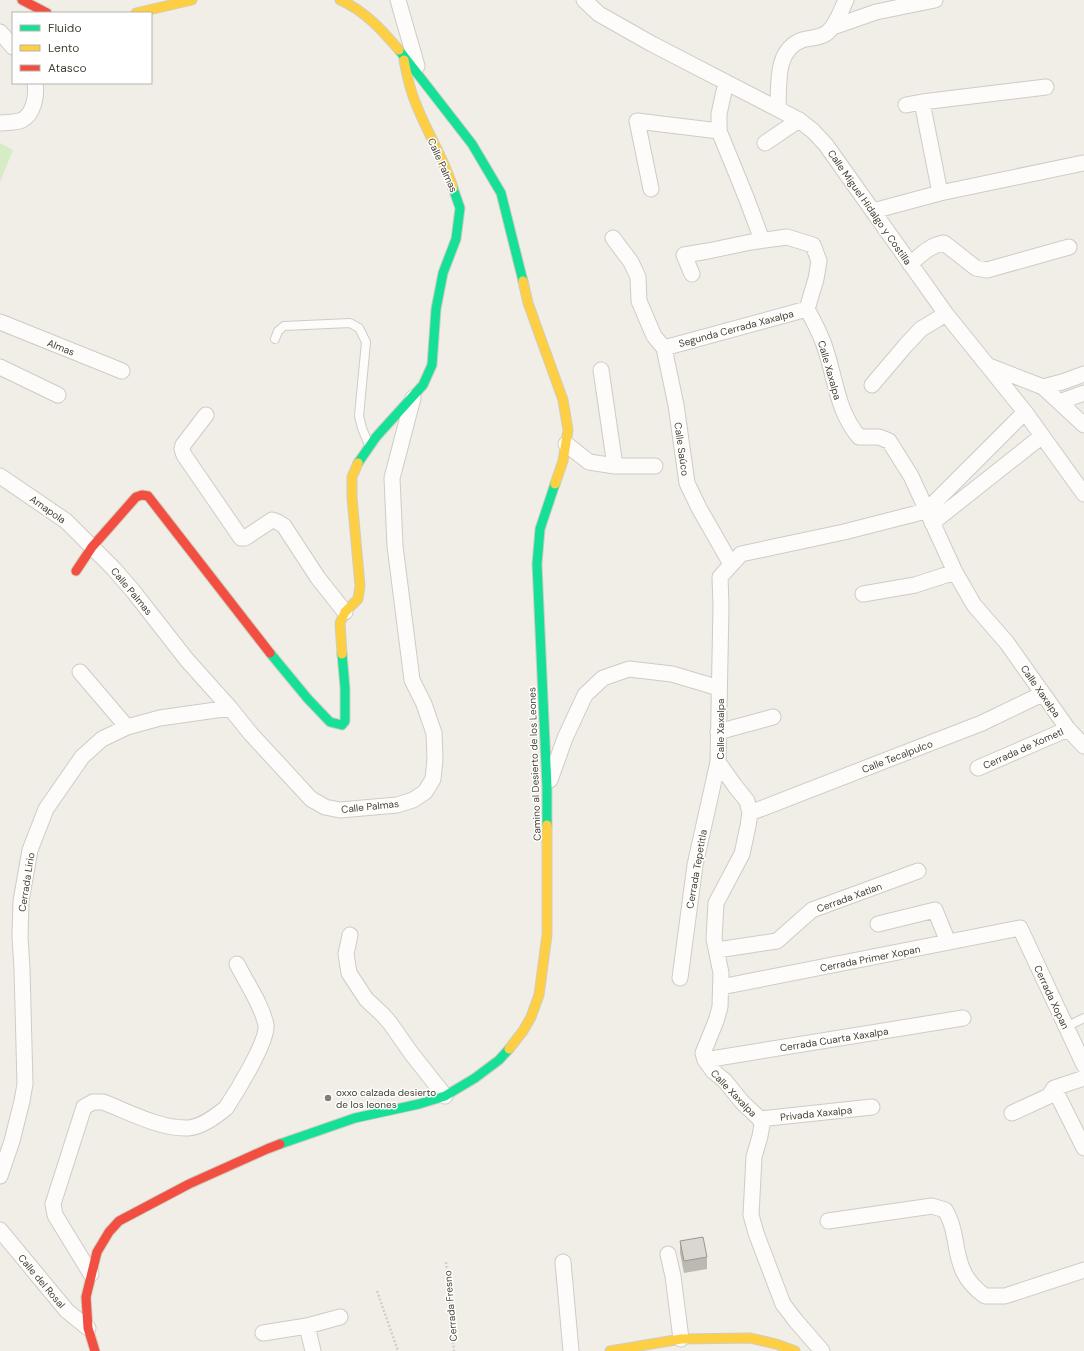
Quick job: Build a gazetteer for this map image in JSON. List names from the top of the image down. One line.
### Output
{"streets":{"main road":["Calle Palmas","Camino al Desierto de los Leones"],"street":["Calle Miguel Hidalgo y Costilla","Segunda Cerrada Xaxalpa","Almas","Calle Xaxalpa","Calle Saúco","Amapola","Cerrada de Xometl","Calle Tecalpulco","Cerrada Tepetitla","Cerrada Lirio","Cerrada Xatlan","Cerrada Primer Xopan","Cerrada Xopan","Cerrada Cuarta Xaxalpa","Privada Xaxalpa","Calle del Rosal"],"path":["Cerrada Fresno"]},"crossings":[["Calle Palmas","Amapola"],["Calle Palmas","Camino al Desierto de los Leones"],["Calle Palmas","Cerrada Lirio"],["Segunda Cerrada Xaxalpa","Calle Xaxalpa"],["Segunda Cerrada Xaxalpa","Calle Saúco"],["Calle Xaxalpa","Calle Saúco"],["Calle Xaxalpa","Cerrada de Xometl"],["Calle Xaxalpa","Calle Tecalpulco"],["Calle Xaxalpa","Cerrada Tepetitla"],["Calle Xaxalpa","Cerrada Xatlan"],["Calle Xaxalpa","Cerrada Primer Xopan"],["Calle Xaxalpa","Cerrada Cuarta Xaxalpa"],["Calle Xaxalpa","Privada Xaxalpa"],["Camino al Desierto de los Leones","Calle del Rosal"],["Cerrada Primer Xopan","Cerrada Xopan"]],"places":["oxxo calzada desierto de los leones"],"legend":["Fluido","Lento","Atasco"]}
